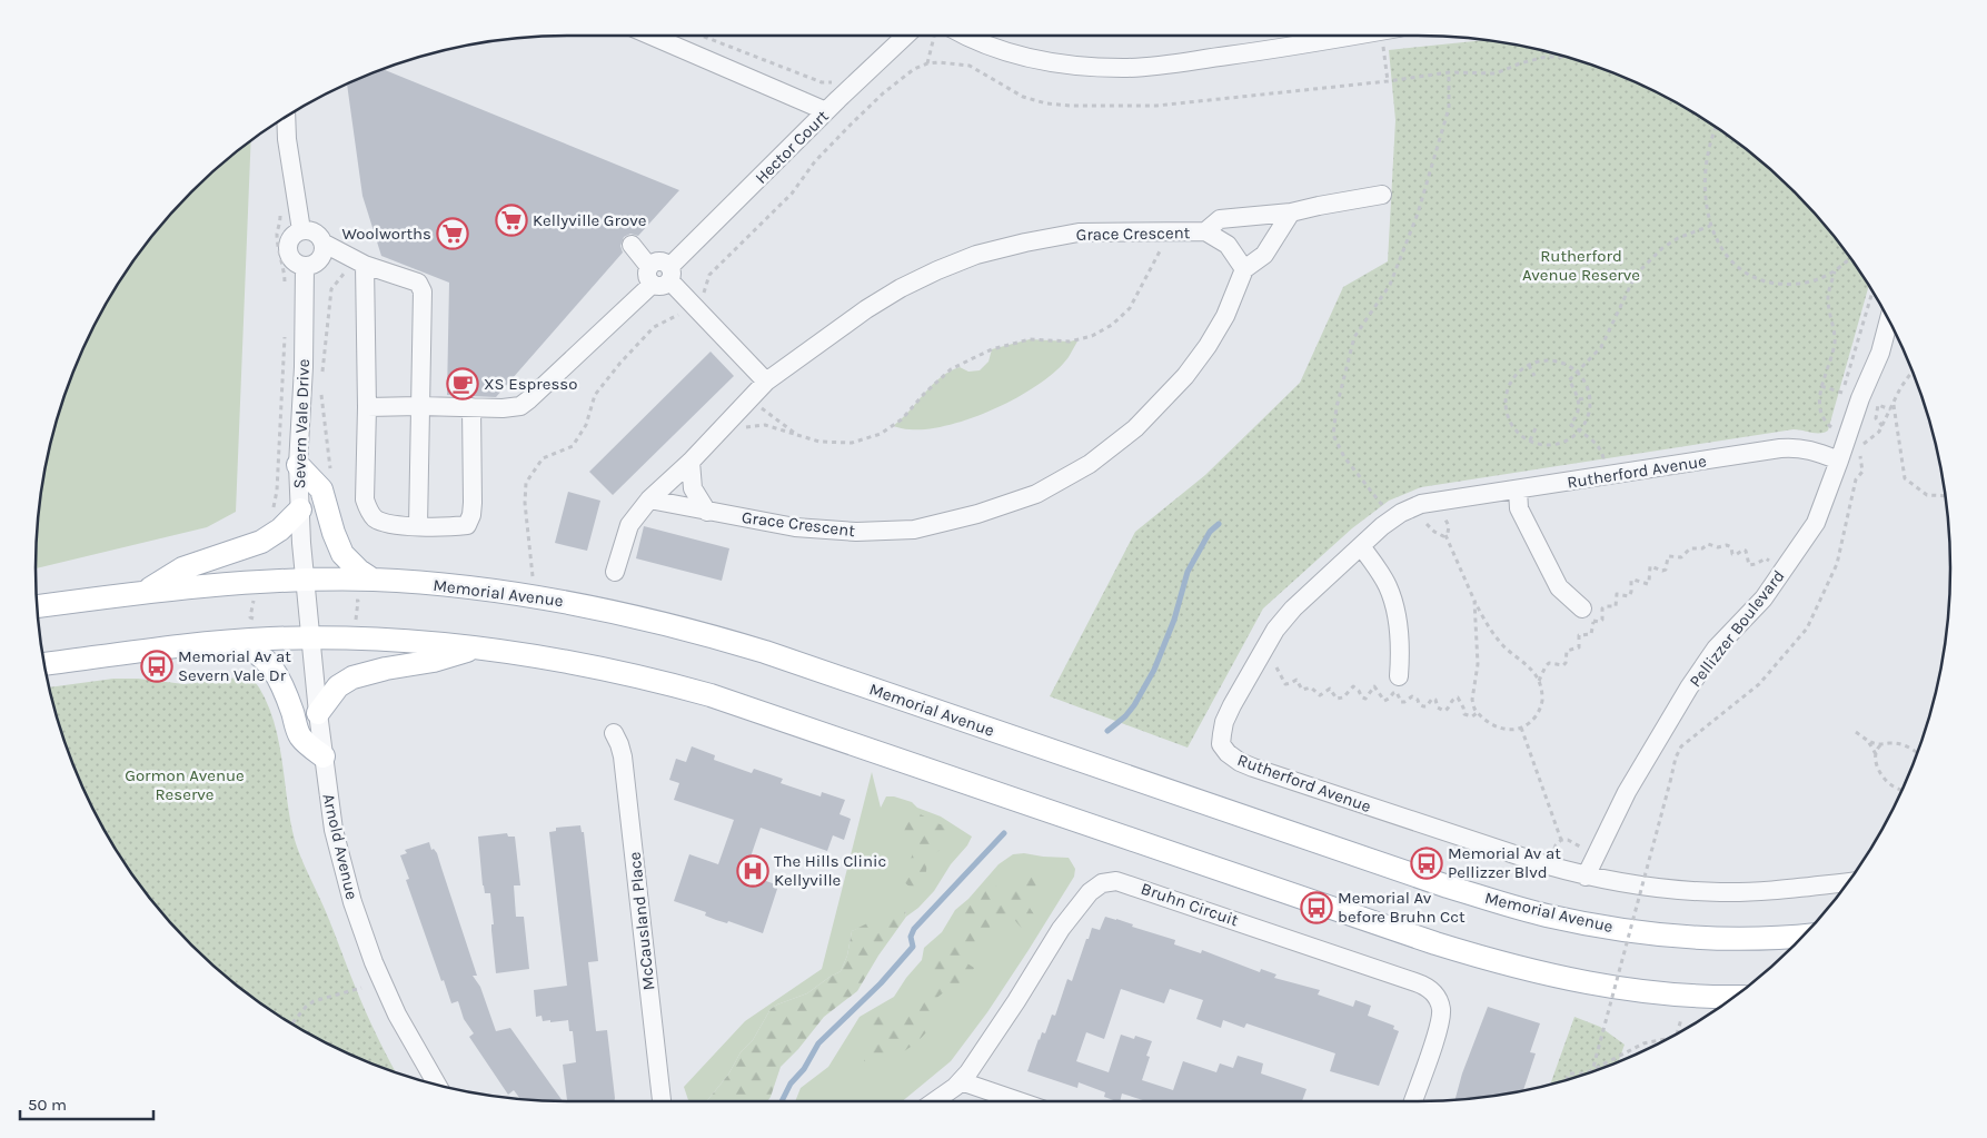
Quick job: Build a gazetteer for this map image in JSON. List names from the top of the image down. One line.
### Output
{"streets":{"main road":["Memorial Avenue"],"street":["Hector Court","Grace Crescent","Severn Vale Drive","Rutherford Avenue","Pellizzer Boulevard","Arnold Avenue","Bruhn Circuit","McCausland Place"]},"crossings":[["Severn Vale Drive","Memorial Avenue"],["Severn Vale Drive","Arnold Avenue"],["Rutherford Avenue","Pellizzer Boulevard"],["Memorial Avenue","Arnold Avenue"]],"parks":["Rutherford Avenue Reserve","Gormon Avenue Reserve"],"places":{"supermarket":["Kellyville Grove","Woolworths"],"cafe":["XS Espresso"],"bus stop":["Memorial Av at Severn Vale Dr","Memorial Av at Pellizzer Blvd","Memorial Av before Bruhn Cct"],"hospital":["The Hills Clinic Kellyville"]},"scale_bar":"50 m"}
